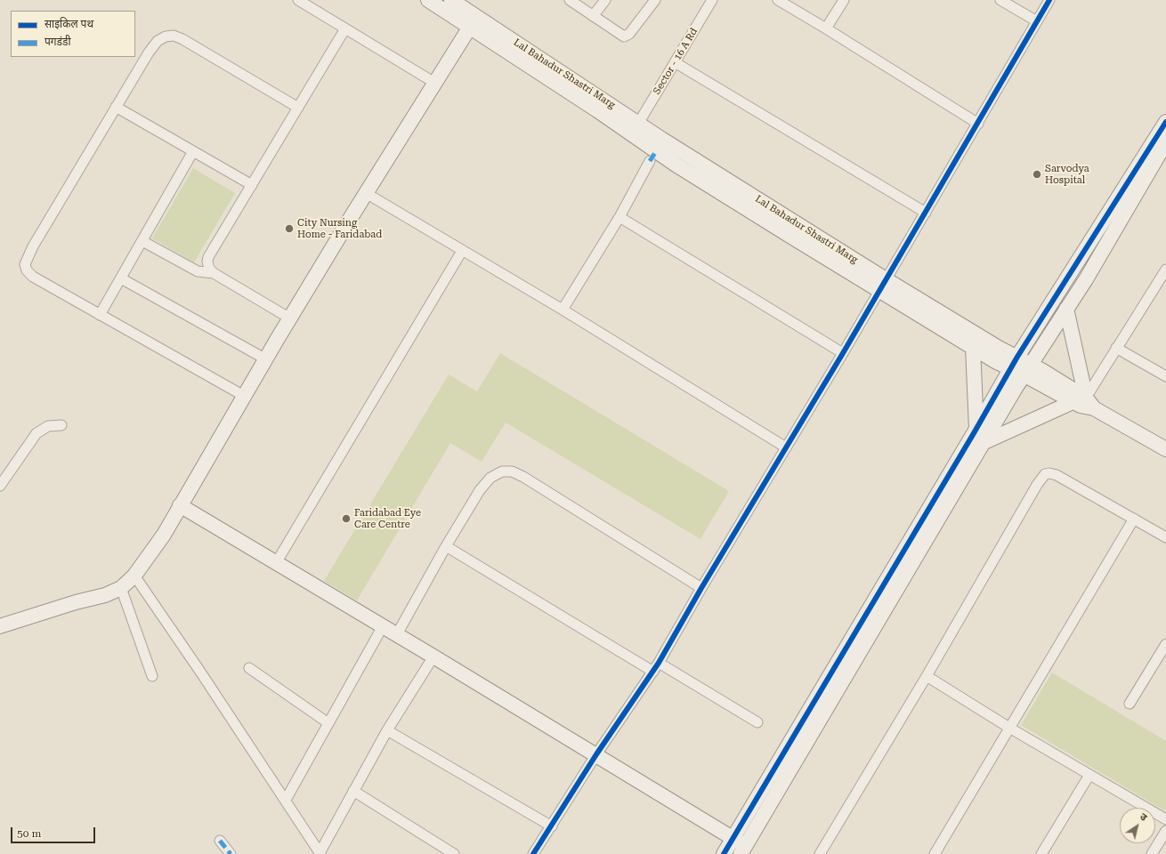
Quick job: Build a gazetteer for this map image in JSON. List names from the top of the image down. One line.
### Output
{"streets":{"street":["Sector - 16 A Rd","Lal Bahadur Shastri Marg"]},"crossings":[["Sector - 16 A Rd","Lal Bahadur Shastri Marg"]],"places":["Sarvodya Hospital","City Nursing Home - Faridabad","Faridabad Eye Care Centre"],"legend":["साइकिल पथ","पगडंडी"],"scale_bar":"50 m","north":"top right"}
